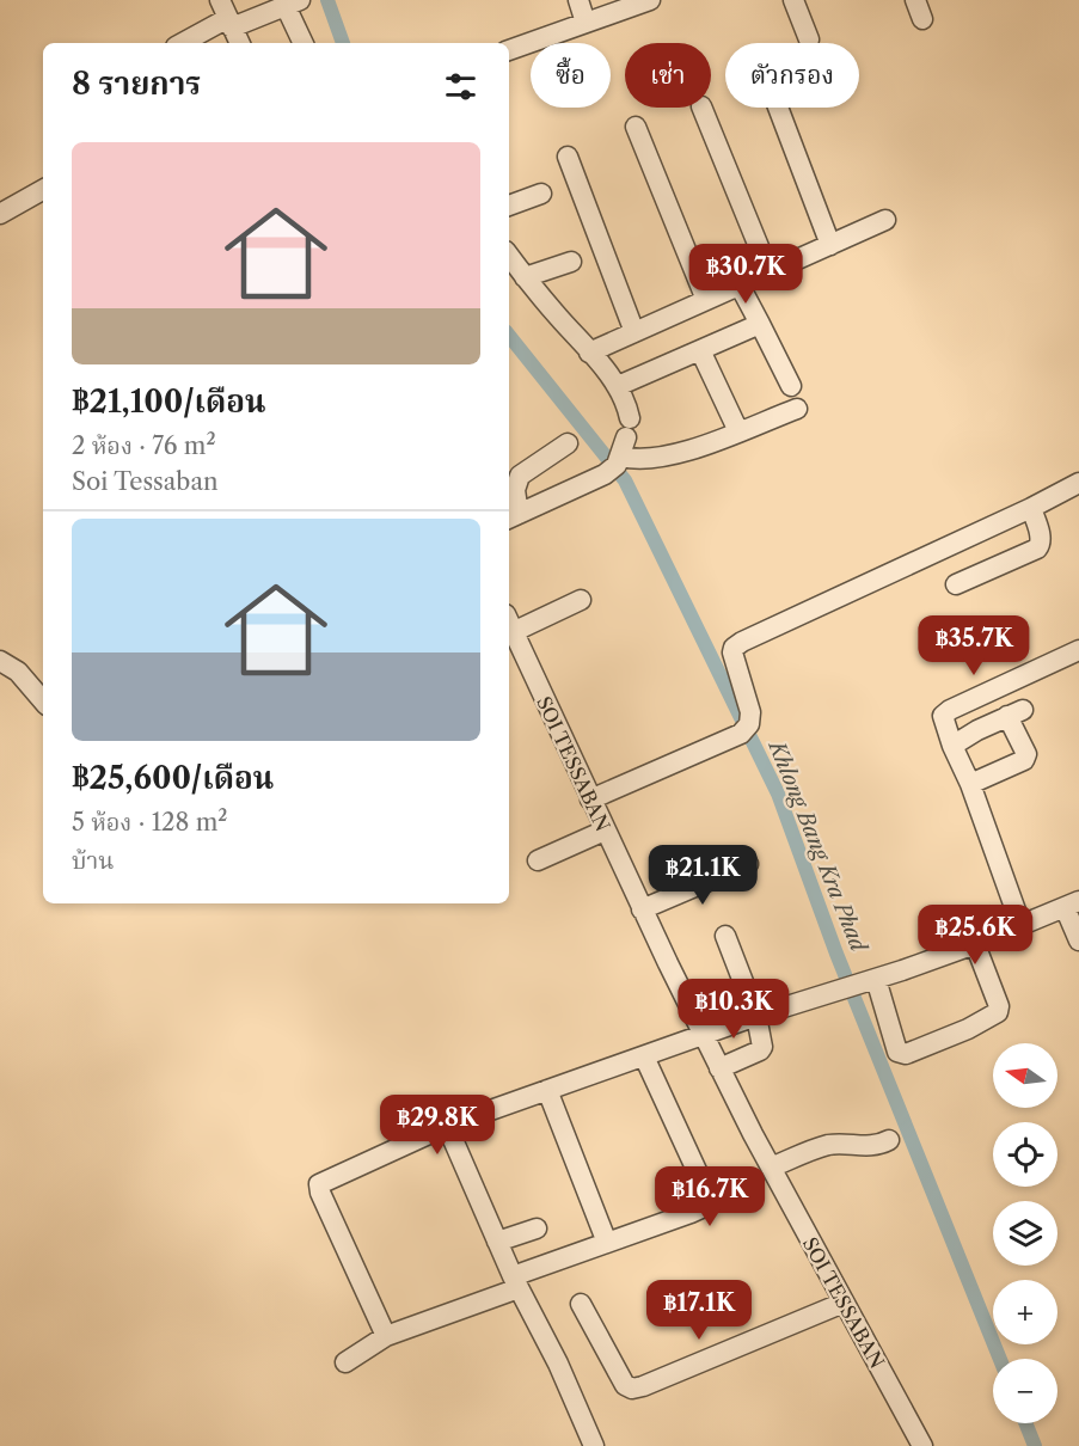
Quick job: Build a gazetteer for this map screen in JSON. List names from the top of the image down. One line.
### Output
{"streets":{"street":["SOI TESSABAN"]},"water":["Khlong Bang Kra Phad"],"north":"left","page":{"chip":["ซื้อ","เช่า","ตัวกรอง"],"heading":"8 รายการ","list":[{"name":"฿21,100/เดือน","note":"2 ห้อง · 76 m² · Soi Tessaban"},{"name":"฿25,600/เดือน","note":"5 ห้อง · 128 m² · บ้าน"}],"price":["฿30.7K","฿35.7K","฿21.1K","฿25.6K","฿10.3K","฿29.8K","฿16.7K","฿17.1K"],"map_buttons":["+","−"]}}
